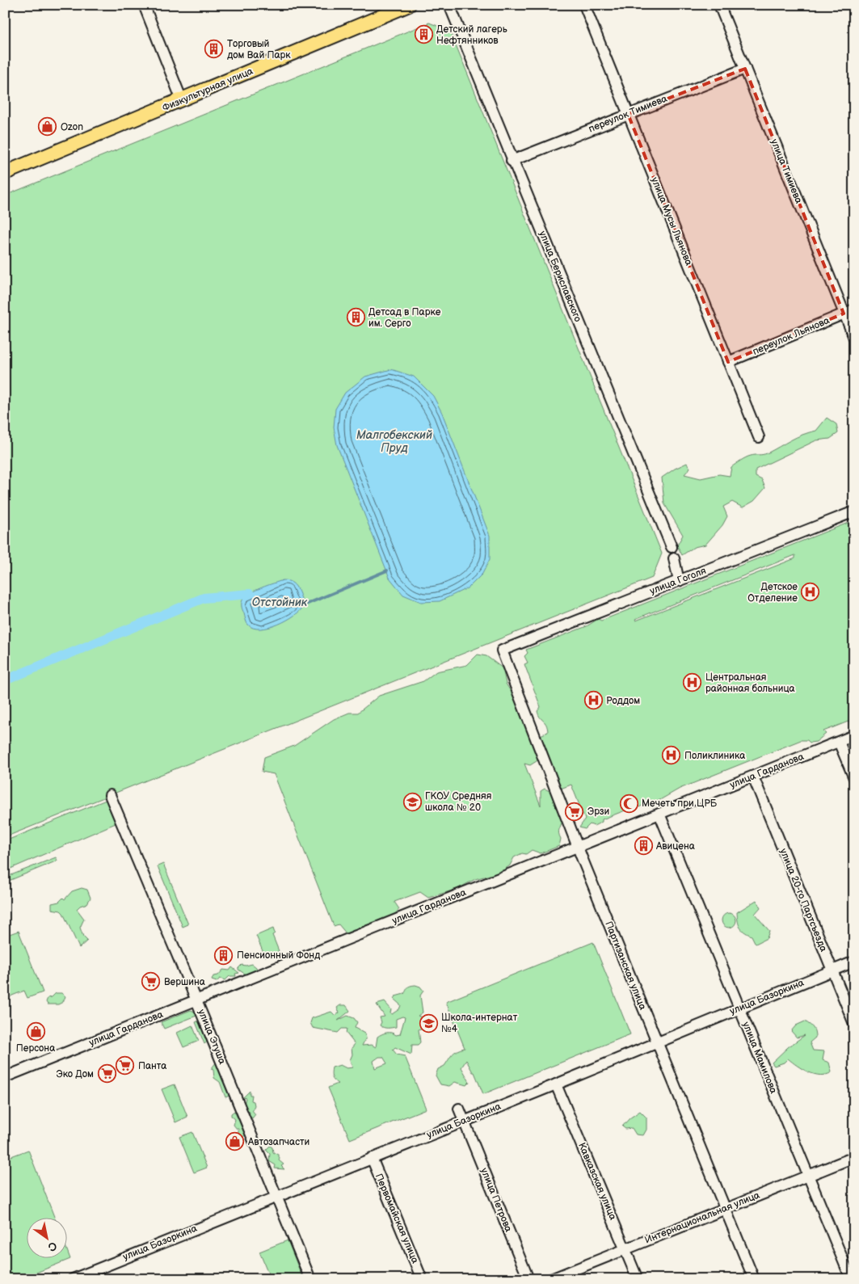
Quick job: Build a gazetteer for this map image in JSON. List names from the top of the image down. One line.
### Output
{"streets":{"main road":["Физкультурная улица"],"street":["переулок Тимиева","улица Тимиева","улица Мусы Льянова","улица Бериславского","переулок Льянова","улица Гоголя","улица Гарданова","улица 20-го Партсъезда","Партизанская улица","улица Базоркина","улица Этуша","улица Мамилова","Кавказская улица","улица Петрова","Интернациональная улица","Первомайская улица"]},"crossings":[["переулок Тимиева","улица Тимиева"],["переулок Тимиева","улица Мусы Льянова"],["переулок Тимиева","улица Бериславского"],["улица Тимиева","переулок Льянова"],["улица Мусы Льянова","переулок Льянова"],["улица Гоголя","Партизанская улица"],["улица Гарданова","улица 20-го Партсъезда"],["улица Гарданова","Партизанская улица"],["улица Гарданова","улица Этуша"],["улица Гарданова","улица Мамилова"],["улица 20-го Партсъезда","улица Базоркина"],["Партизанская улица","улица Базоркина"],["Партизанская улица","Интернациональная улица"],["улица Базоркина","улица Этуша"],["улица Базоркина","улица Мамилова"],["улица Базоркина","Кавказская улица"],["улица Базоркина","улица Петрова"],["улица Базоркина","Первомайская улица"],["улица Мамилова","Интернациональная улица"],["Кавказская улица","Интернациональная улица"]],"water":["Малгобекский Пруд","Отстойник"],"places":{"building":["Детский лагерь Нефтянников","Торговый дом Вай Парк","Детсад в Парке им. Серго","Авицена","Пенсионный Фонд"],"shop":["Ozon","Персона","Автозапчасти"],"hospital":["Детское Отделение","Центральная районная больница","Роддом","Поликлиника"],"school or university":["ГКОУ Средняя школа № 20","Школа-интернат №4"],"mosque":["Мечеть при ЦРБ"],"supermarket":["Эрзи","Вершина","Панта","Эко Дом"]},"north":"bottom right"}
